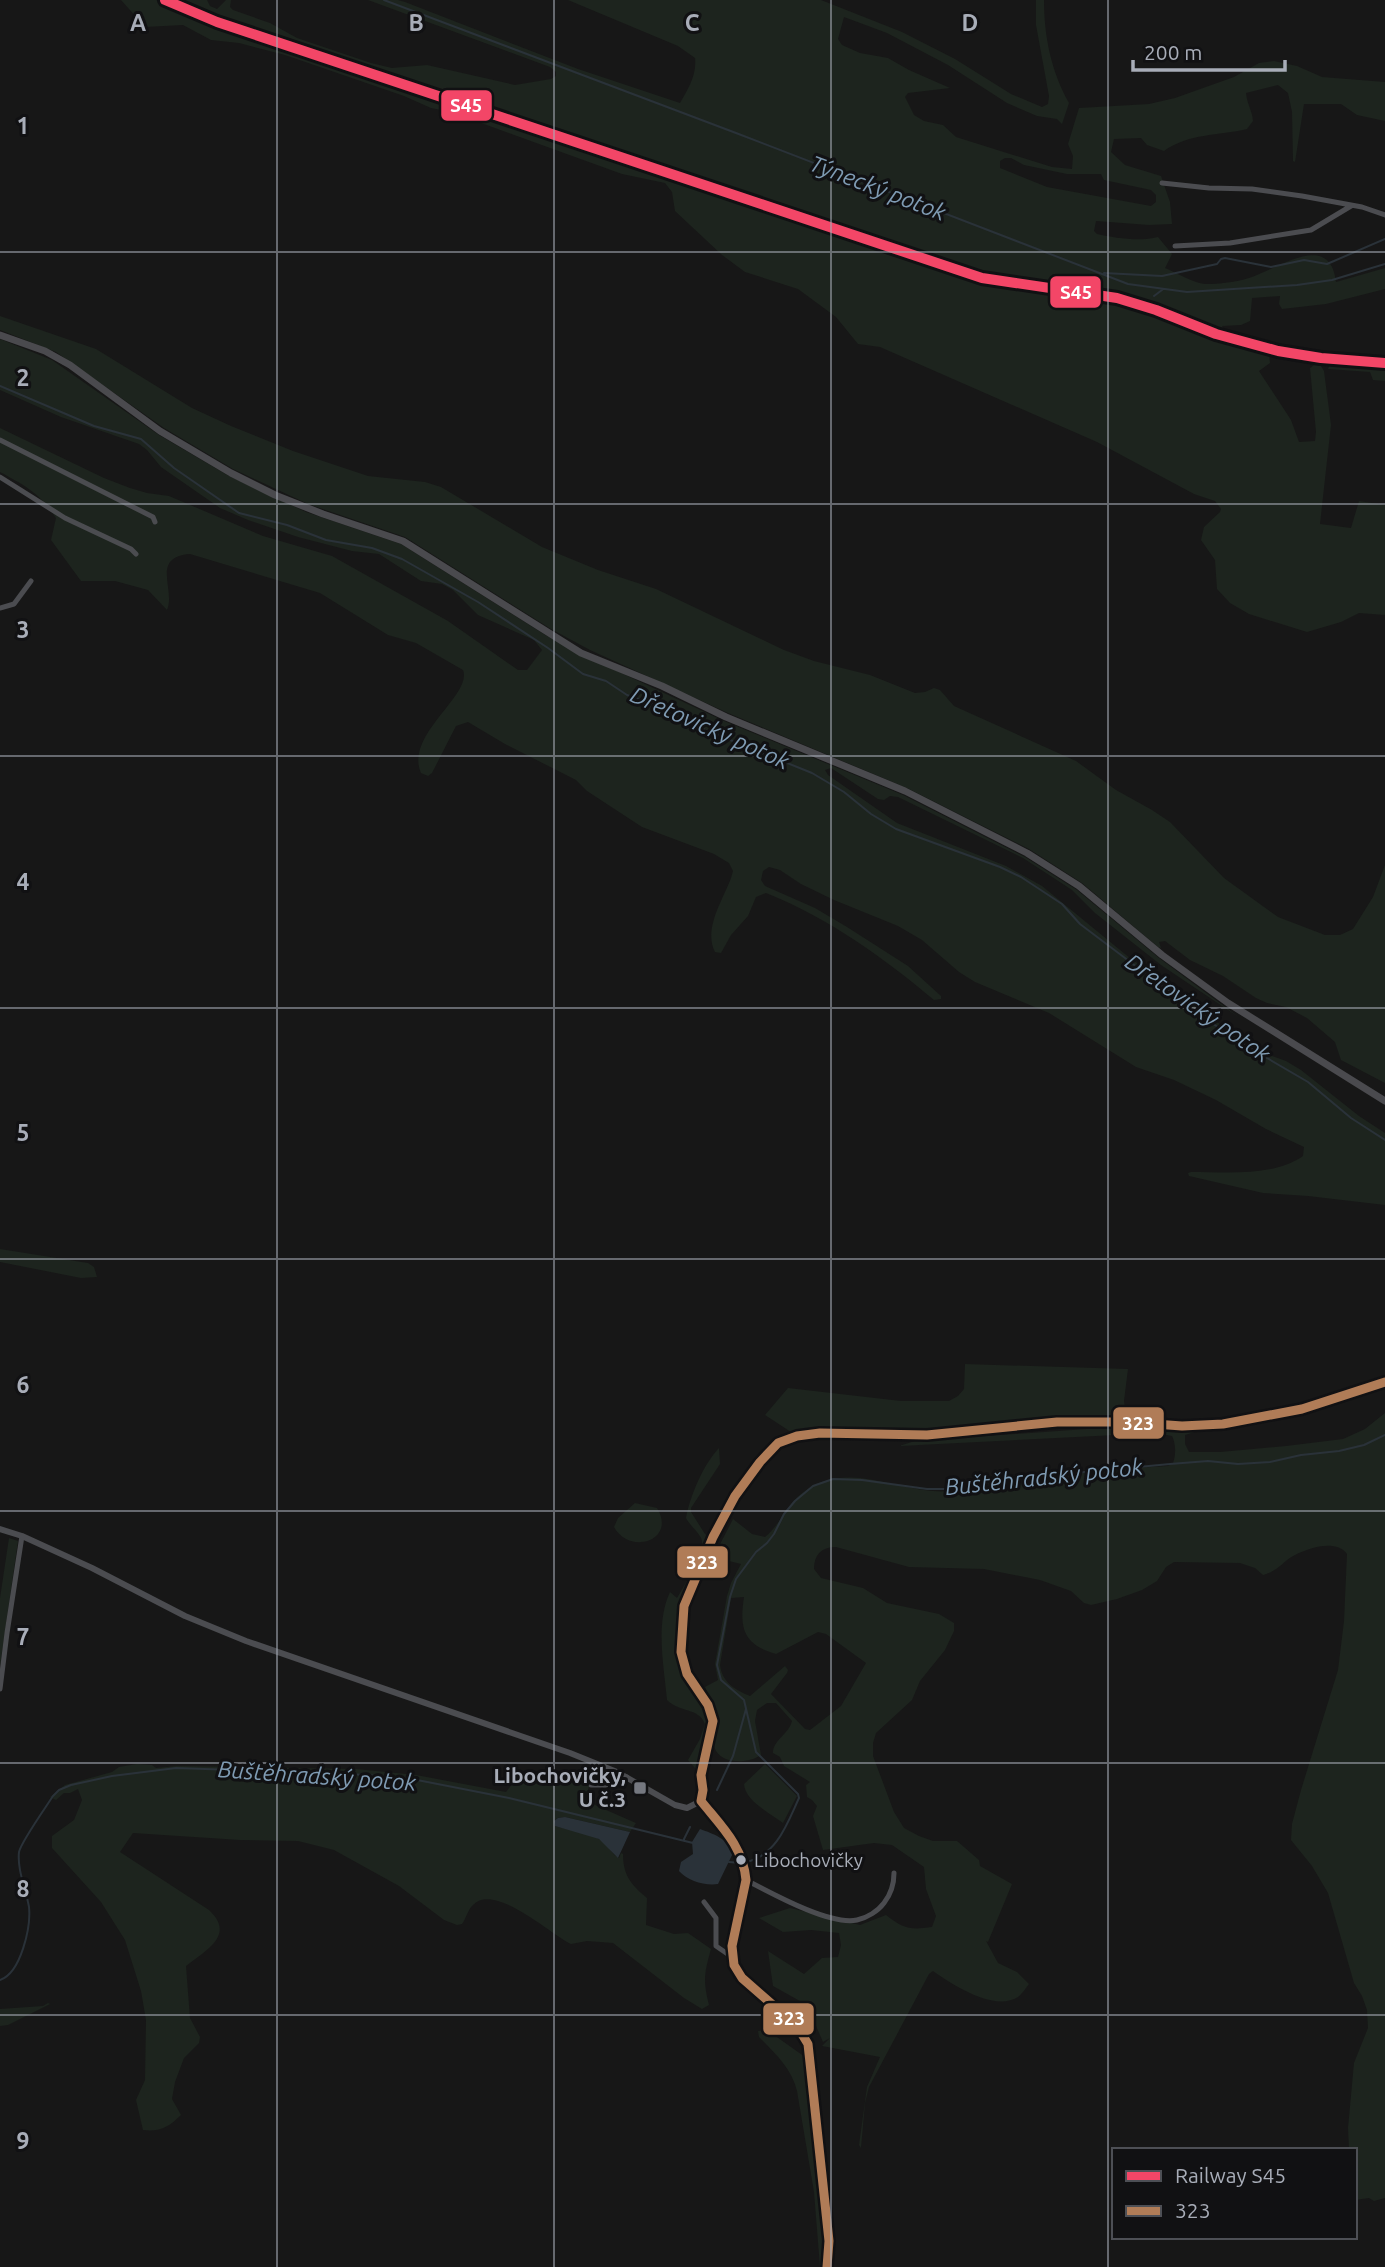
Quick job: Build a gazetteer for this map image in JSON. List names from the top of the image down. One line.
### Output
{"water":["Týnecký potok","Dřetovický potok","Buštěhradský potok"],"places":{"transit":["Libochovičky, U č.3"],"other":["Libochovičky"]},"lines":["rail line S45","transit line 323"],"legend":["Railway S45","323"],"scale_bar":"200 m","grid":{"columns":["A","B","C","D"],"rows":["1","2","3","4","5","6","7","8","9"]}}
